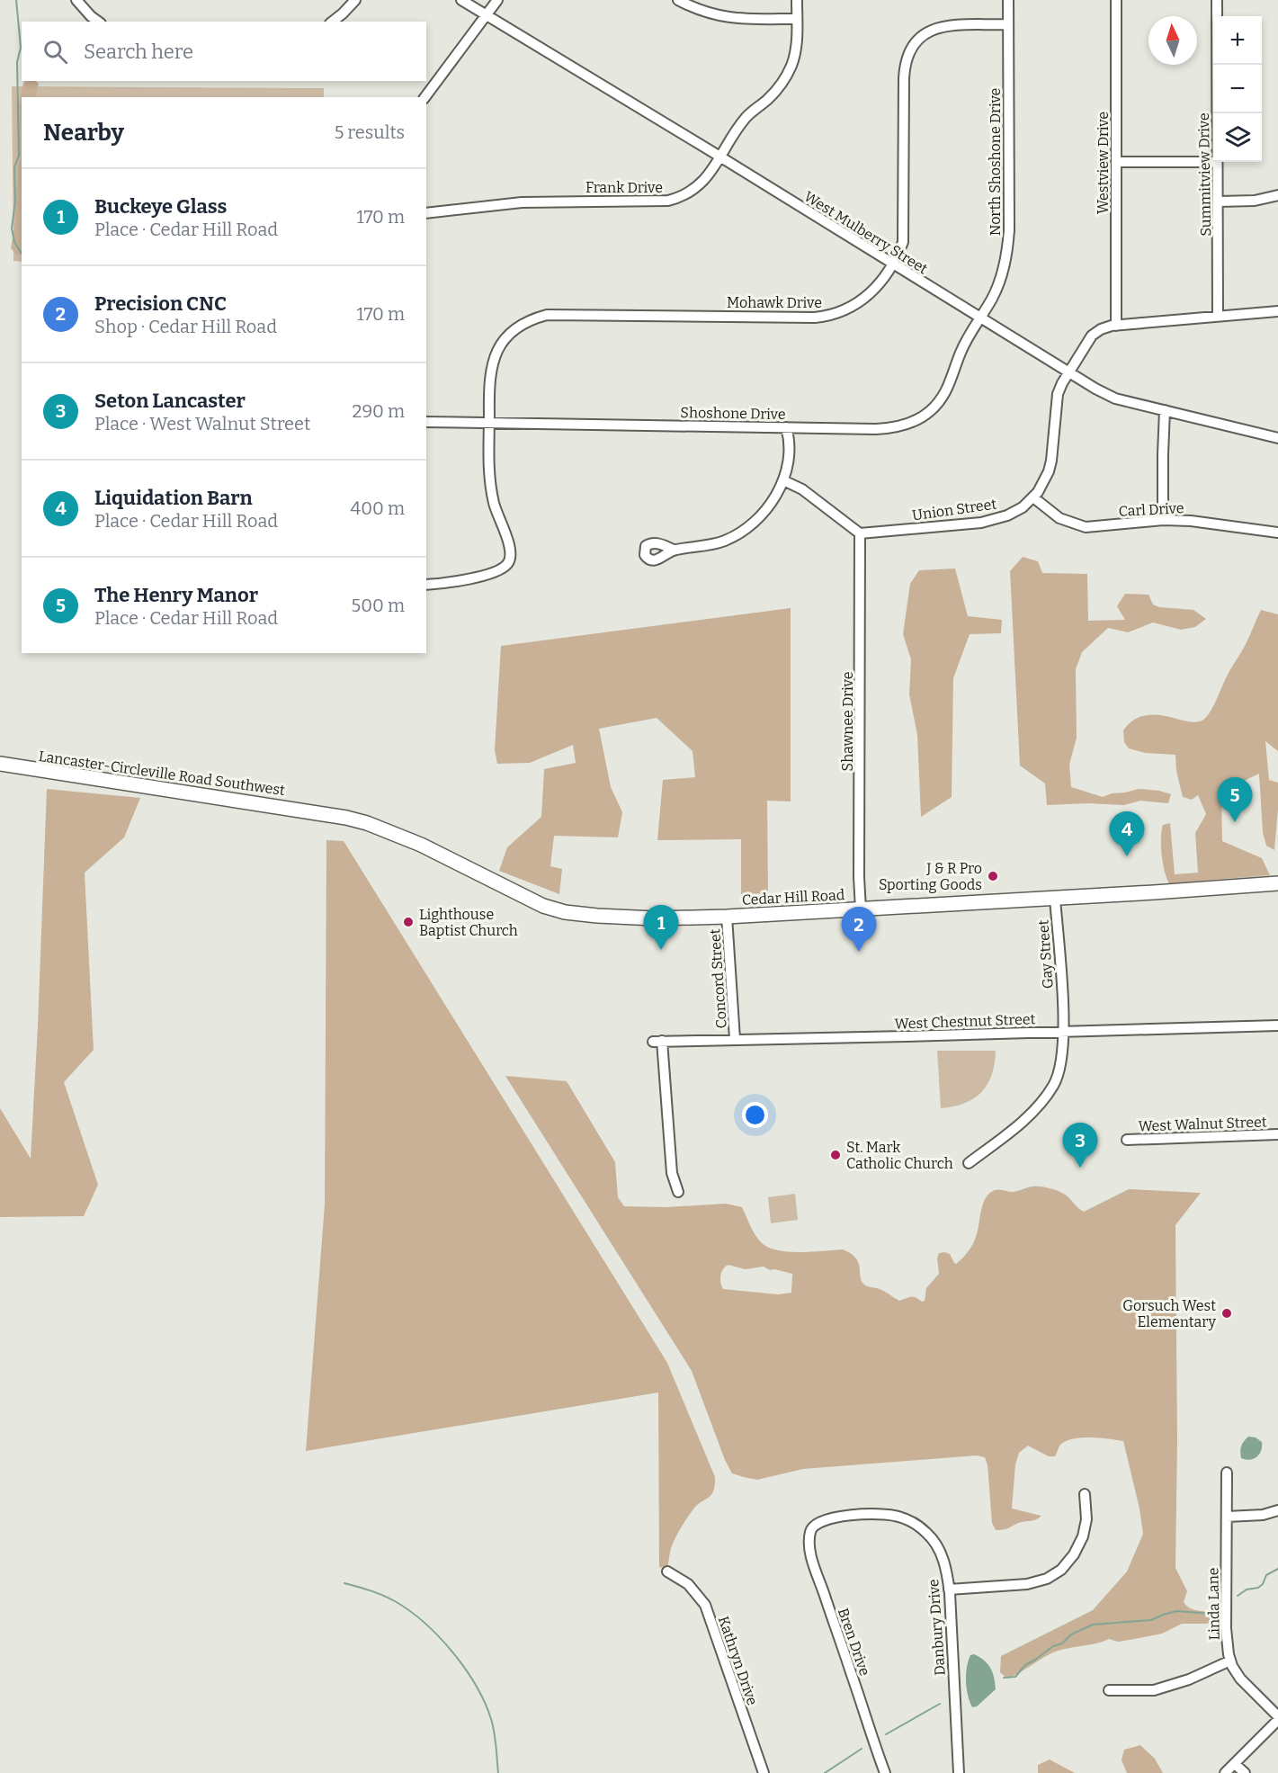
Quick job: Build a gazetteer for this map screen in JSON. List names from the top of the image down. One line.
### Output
{"streets":{"main road":["Lancaster-Circleville Road Southwest","Cedar Hill Road"],"street":["North Shoshone Drive","Westview Drive","Summitview Drive","Frank Drive","West Mulberry Street","Mohawk Drive","Shoshone Drive","Union Street","Carl Drive","Shawnee Drive","Gay Street","Concord Street","West Chestnut Street","West Walnut Street","Linda Lane","Danbury Drive","Bren Drive","Kathryn Drive"]},"crossings":[["North Shoshone Drive","West Mulberry Street"],["North Shoshone Drive","Mohawk Drive"],["North Shoshone Drive","Shoshone Drive"],["Westview Drive","Union Street"],["Summitview Drive","Union Street"],["Frank Drive","West Mulberry Street"],["West Mulberry Street","Mohawk Drive"],["West Mulberry Street","Shoshone Drive"],["West Mulberry Street","Union Street"],["Mohawk Drive","Shoshone Drive"],["Union Street","Carl Drive"],["Union Street","Shawnee Drive"],["Shawnee Drive","Cedar Hill Road"],["Lancaster-Circleville Road Southwest","Cedar Hill Road"],["Cedar Hill Road","Gay Street"],["Cedar Hill Road","Concord Street"],["Gay Street","West Chestnut Street"],["Concord Street","West Chestnut Street"],["Danbury Drive","Bren Drive"]],"places":["J & R Pro Sporting Goods","Lighthouse Baptist Church","St. Mark Catholic Church","Gorsuch West Elementary"],"north":"top","page":{"map_buttons":["+","−"],"search":"Search here","heading":["Nearby","5 results"],"list":[{"mark":"1","name":"Buckeye Glass","note":"Place · Cedar Hill Road","value":"170 m"},{"mark":"2","name":"Precision CNC","note":"Shop · Cedar Hill Road","value":"170 m"},{"mark":"3","name":"Seton Lancaster","note":"Place · West Walnut Street","value":"290 m"},{"mark":"4","name":"Liquidation Barn","note":"Place · Cedar Hill Road","value":"400 m"},{"mark":"5","name":"The Henry Manor","note":"Place · Cedar Hill Road","value":"500 m"}],"pins":["5","4","1","2","3"]}}
